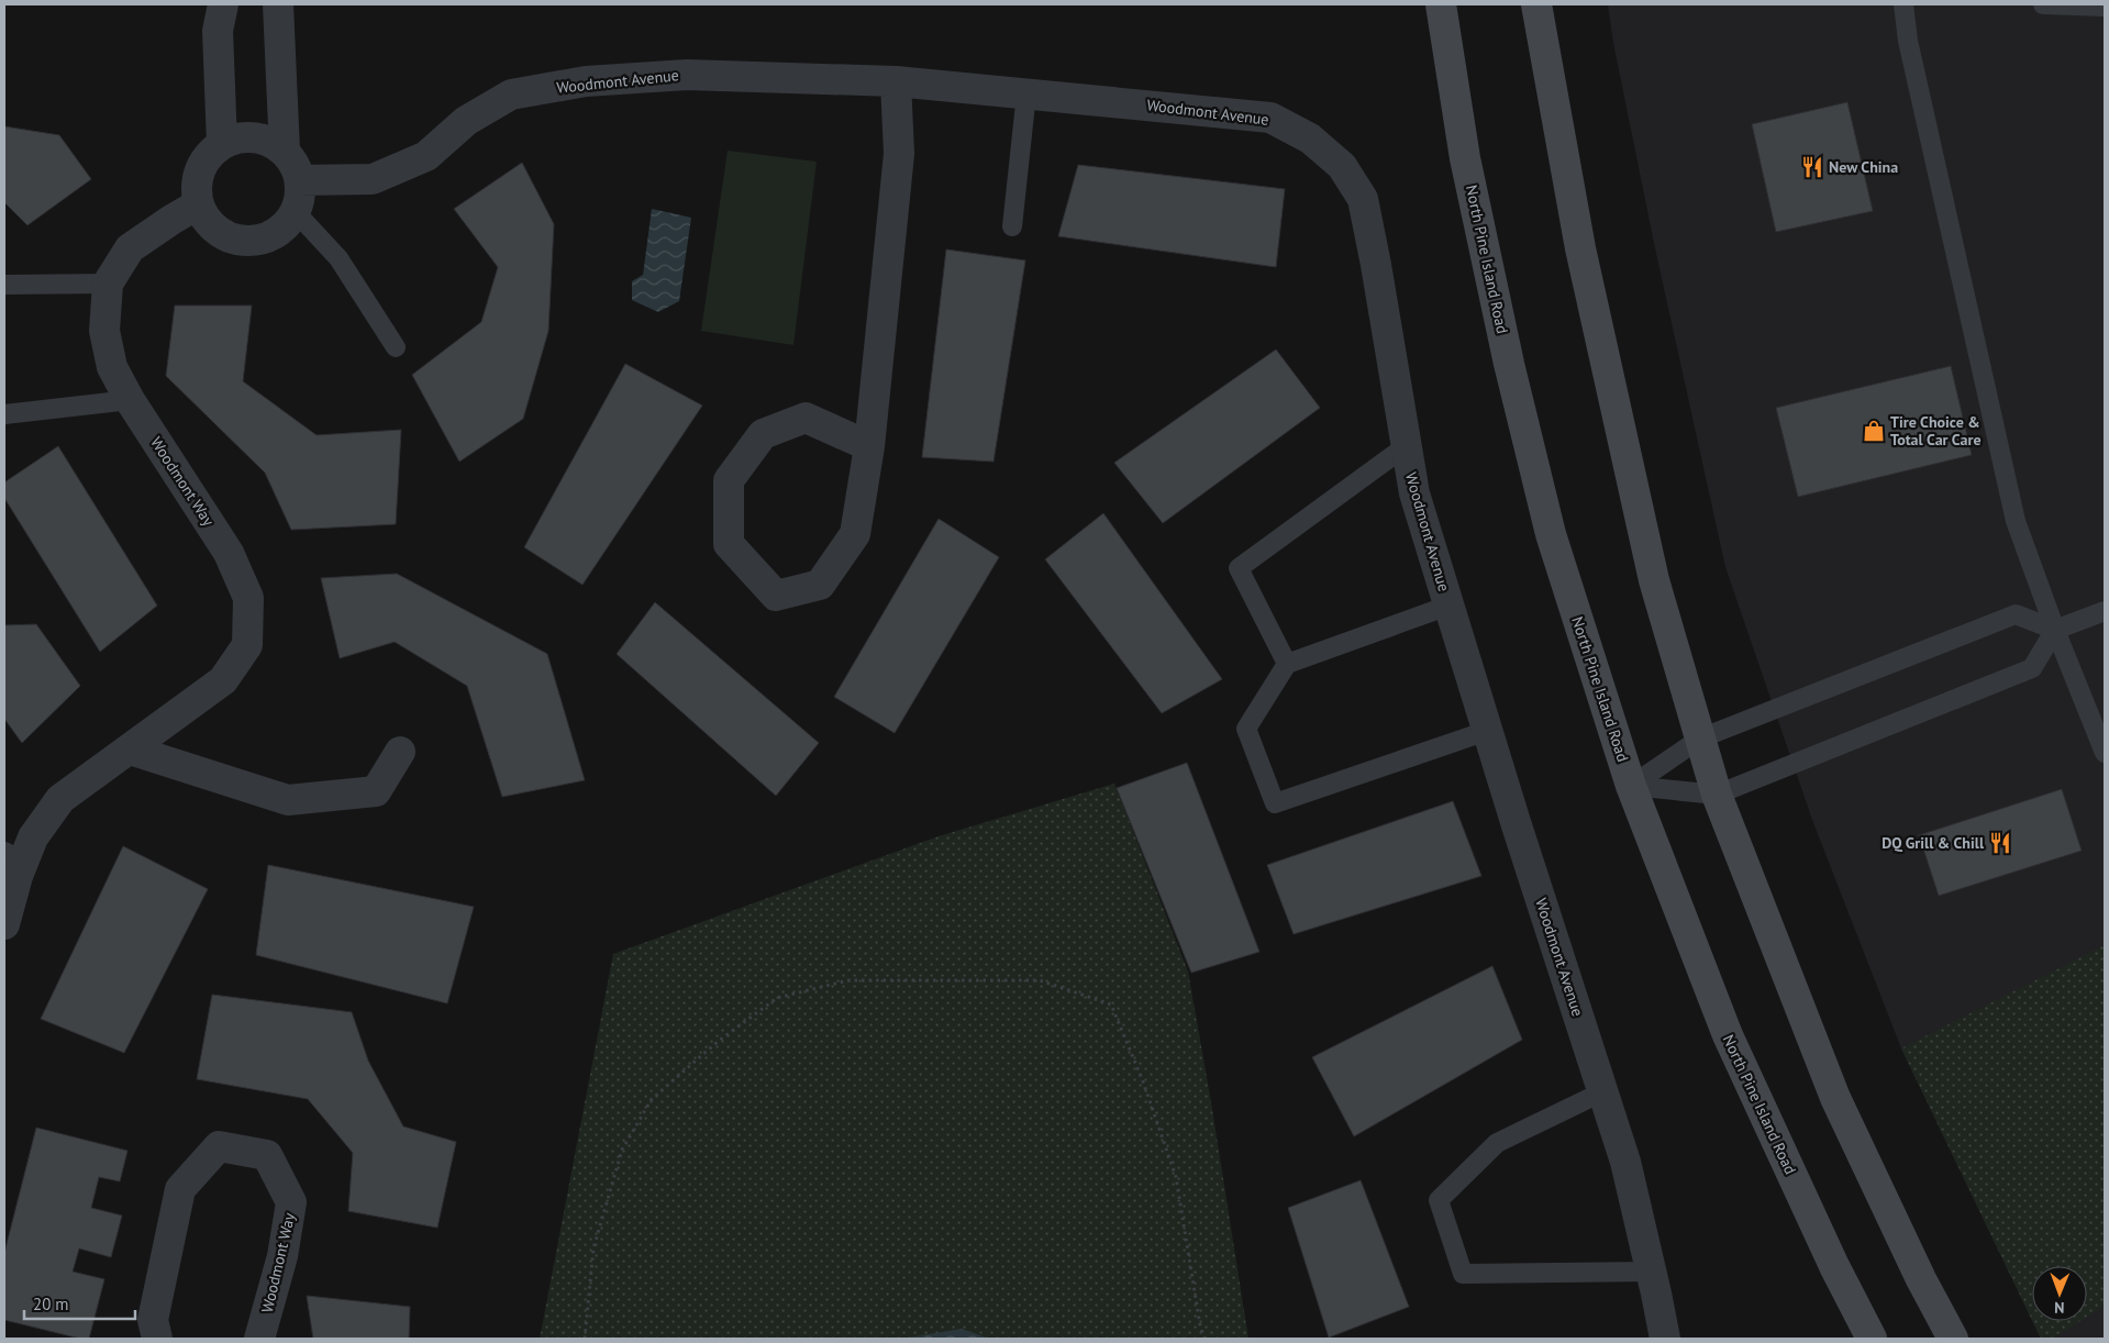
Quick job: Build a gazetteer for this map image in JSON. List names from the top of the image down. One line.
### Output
{"streets":{"main road":["North Pine Island Road"],"street":["Woodmont Avenue","Woodmont Way"]},"crossings":[["Woodmont Avenue","Woodmont Way"]],"places":{"restaurant":["New China","DQ Grill & Chill"],"shop":["Tire Choice & Total Car Care"]},"scale_bar":"20 m","north":"bottom"}
